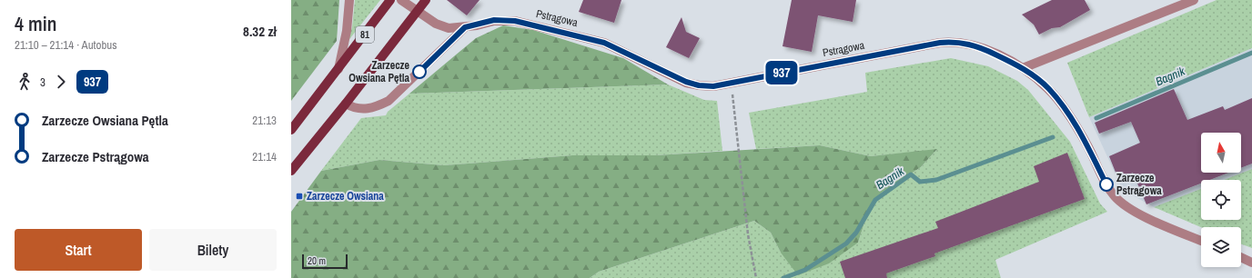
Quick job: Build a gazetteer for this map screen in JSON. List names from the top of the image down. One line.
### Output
{"streets":{"main road":["81"],"street":["Pstrągowa"]},"crossings":[["Pstrągowa","81"]],"water":["Bagnik"],"places":{"other":["Zarzecze Owsiana Pętla","Zarzecze Pstrągowa"],"transit":["Zarzecze Owsiana"]},"lines":["bus line 937"],"scale_bar":"20 m","north":"top","page":{"heading":["4 min","21:10 – 21:14 · Autobus","8.32 zł"],"on_map":"937","legs":["3","937"],"list":[{"name":"Zarzecze Owsiana Pętla","value":"21:13"},{"name":"Zarzecze Pstrągowa","value":"21:14"}],"buttons":["Start","Bilety"],"scale":"20 m"}}
